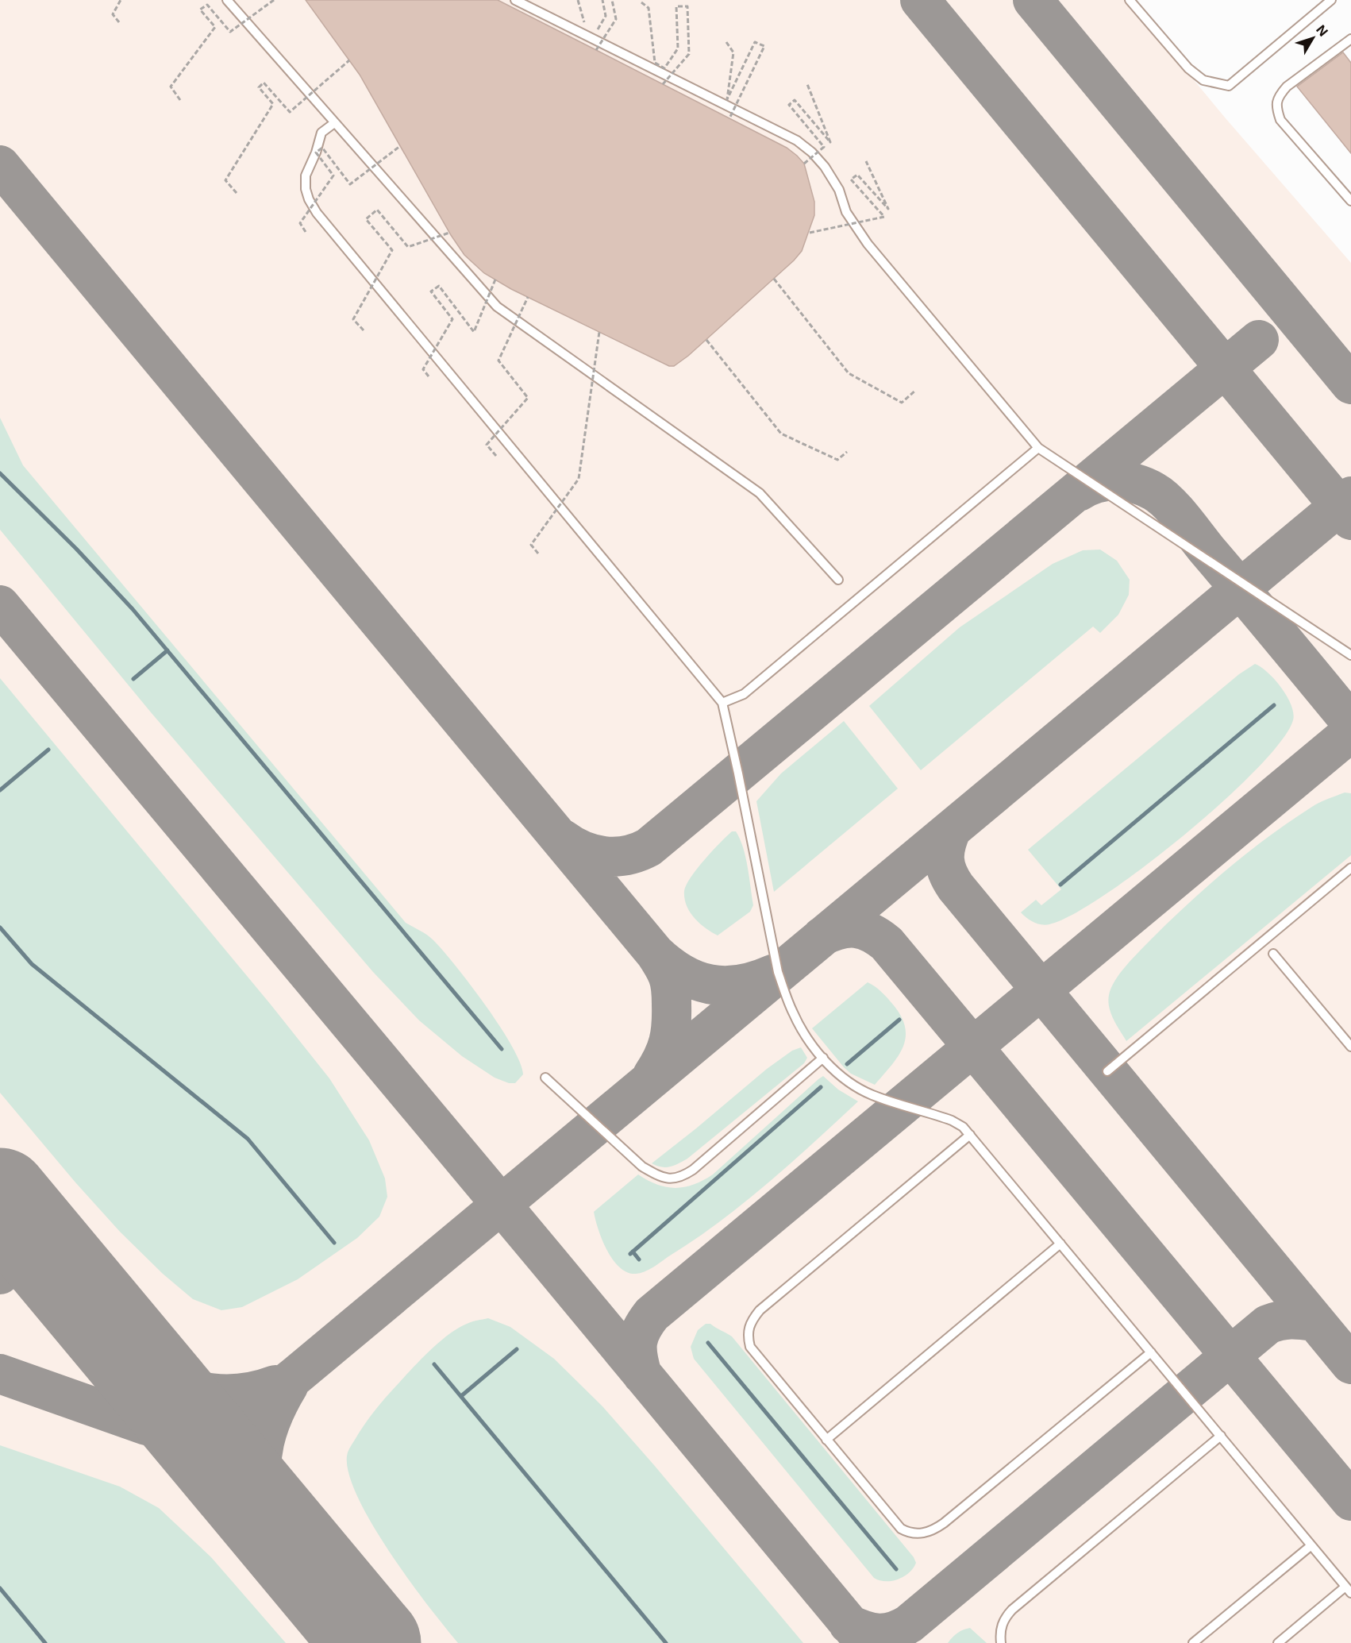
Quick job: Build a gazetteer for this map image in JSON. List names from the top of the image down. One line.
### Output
{"north":"top right"}
